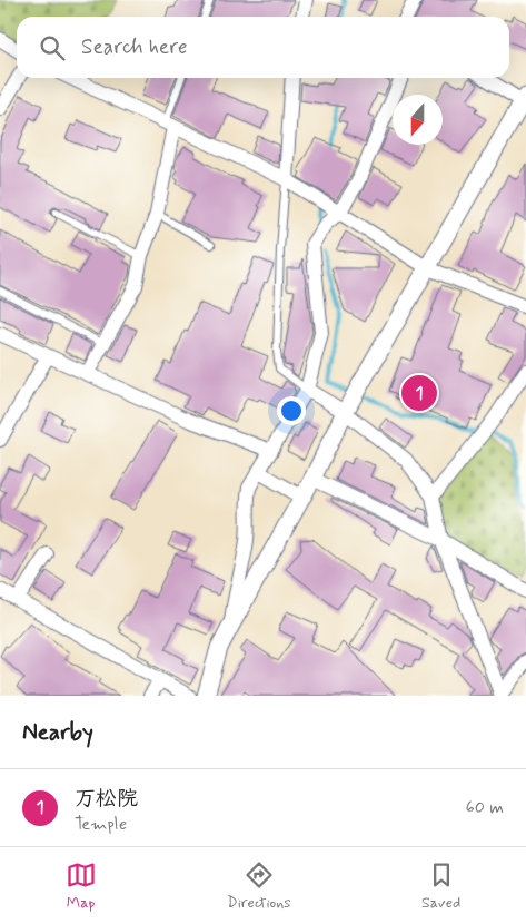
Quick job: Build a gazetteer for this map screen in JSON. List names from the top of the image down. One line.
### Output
{"north":"bottom","page":{"search":"Search here","pins":"1","heading":"Nearby","list":[{"mark":"1","name":"万松院","note":"Temple","value":"60 m"}],"nav":["Map","Directions","Saved"]}}
